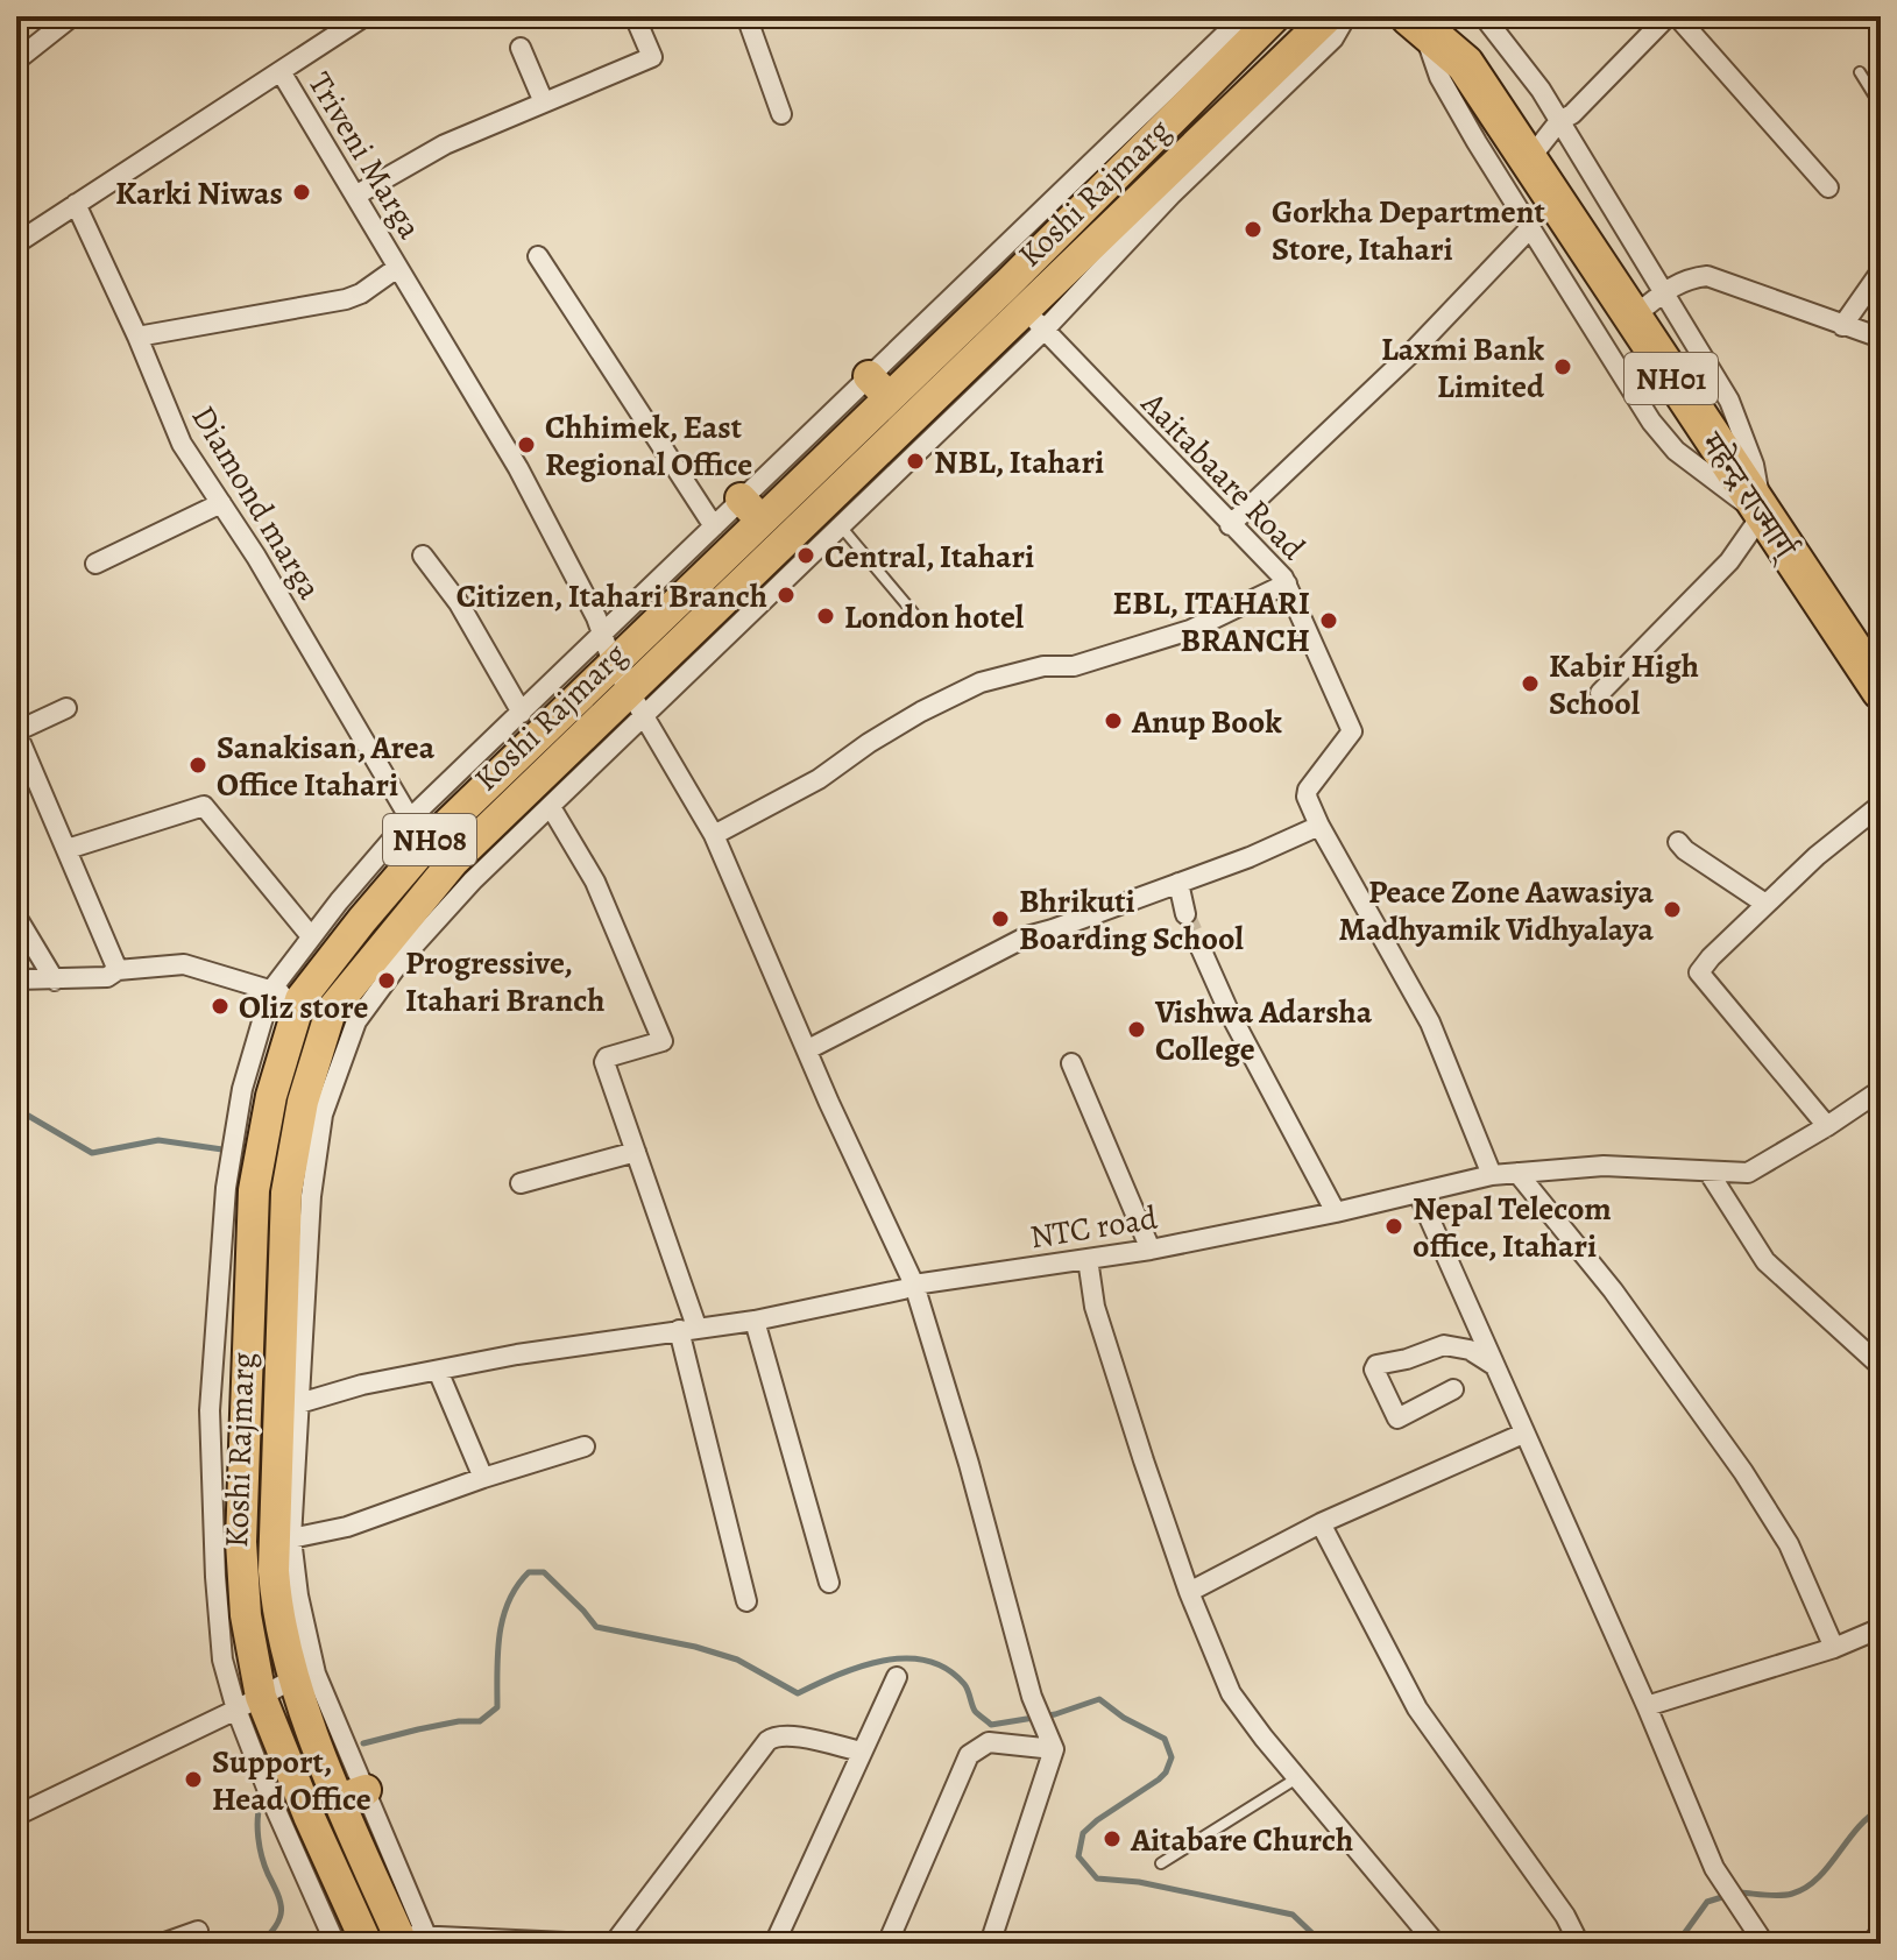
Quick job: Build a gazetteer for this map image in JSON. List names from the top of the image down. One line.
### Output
{"streets":{"highway":["NH01","महेन्द्र राज्मार्ग्"],"main road":["Koshi Rajmarg","NH08"],"street":["Triveni Marga","Aaitabaare Road","Diamond marga","NTC road"]},"crossings":[["Triveni Marga","Koshi Rajmarg"],["Triveni Marga","NTC road"],["Koshi Rajmarg","Aaitabaare Road"],["Aaitabaare Road","NTC road"]],"places":["Karki Niwas","Gorkha Department Store, Itahari","Laxmi Bank Limited","Chhimek, East Regional Office","NBL, Itahari","Central, Itahari","Citizen, Itahari Branch","London hotel","EBL, ITAHARI BRANCH","Kabir High School","Anup Book","Sanakisan, Area Office Itahari","Peace Zone Aawasiya Madhyamik Vidhyalaya","Bhrikuti Boarding School","Progressive, Itahari Branch","Oliz store","Vishwa Adarsha College","Nepal Telecom office, Itahari","Support, Head Office","Aitabare Church"]}
